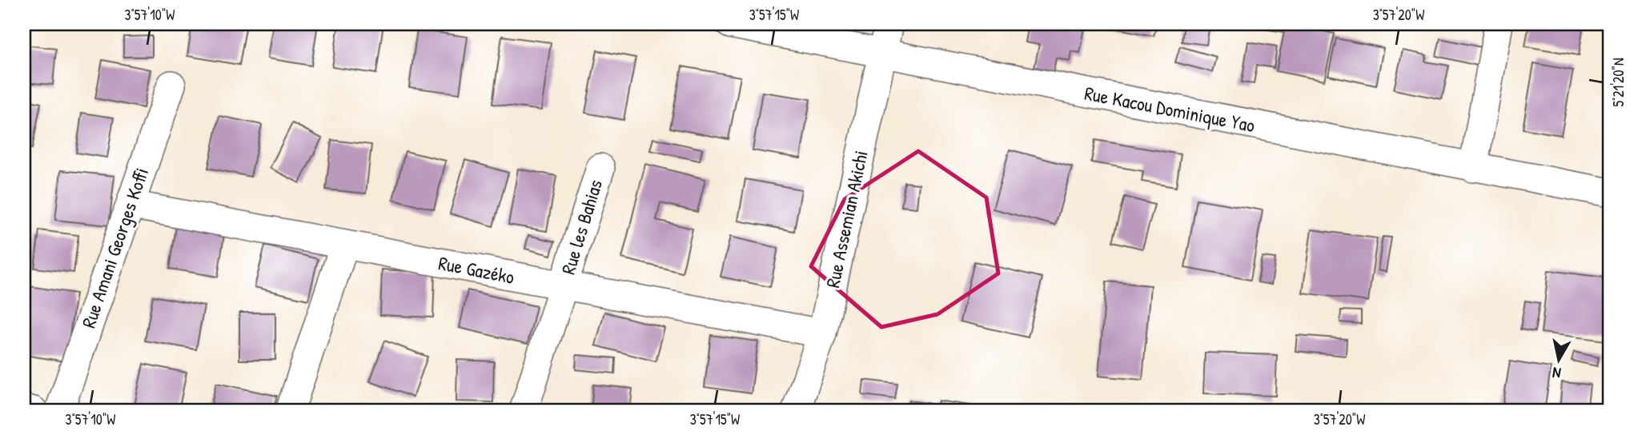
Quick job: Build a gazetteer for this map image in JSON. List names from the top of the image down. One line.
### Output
{"streets":{"street":["Rue Kacou Dominique Yao","Rue Assemian Akichi","Rue les Bahias","Rue Amani Georges Koffi","Rue Gazéko"]},"crossings":[["Rue Kacou Dominique Yao","Rue Assemian Akichi"],["Rue Assemian Akichi","Rue Gazéko"],["Rue les Bahias","Rue Gazéko"],["Rue Amani Georges Koffi","Rue Gazéko"]],"north":"bottom","coordinates":["3°57'10\"W","3°57'15\"W","3°57'20\"W","5°21'20\"N"]}
